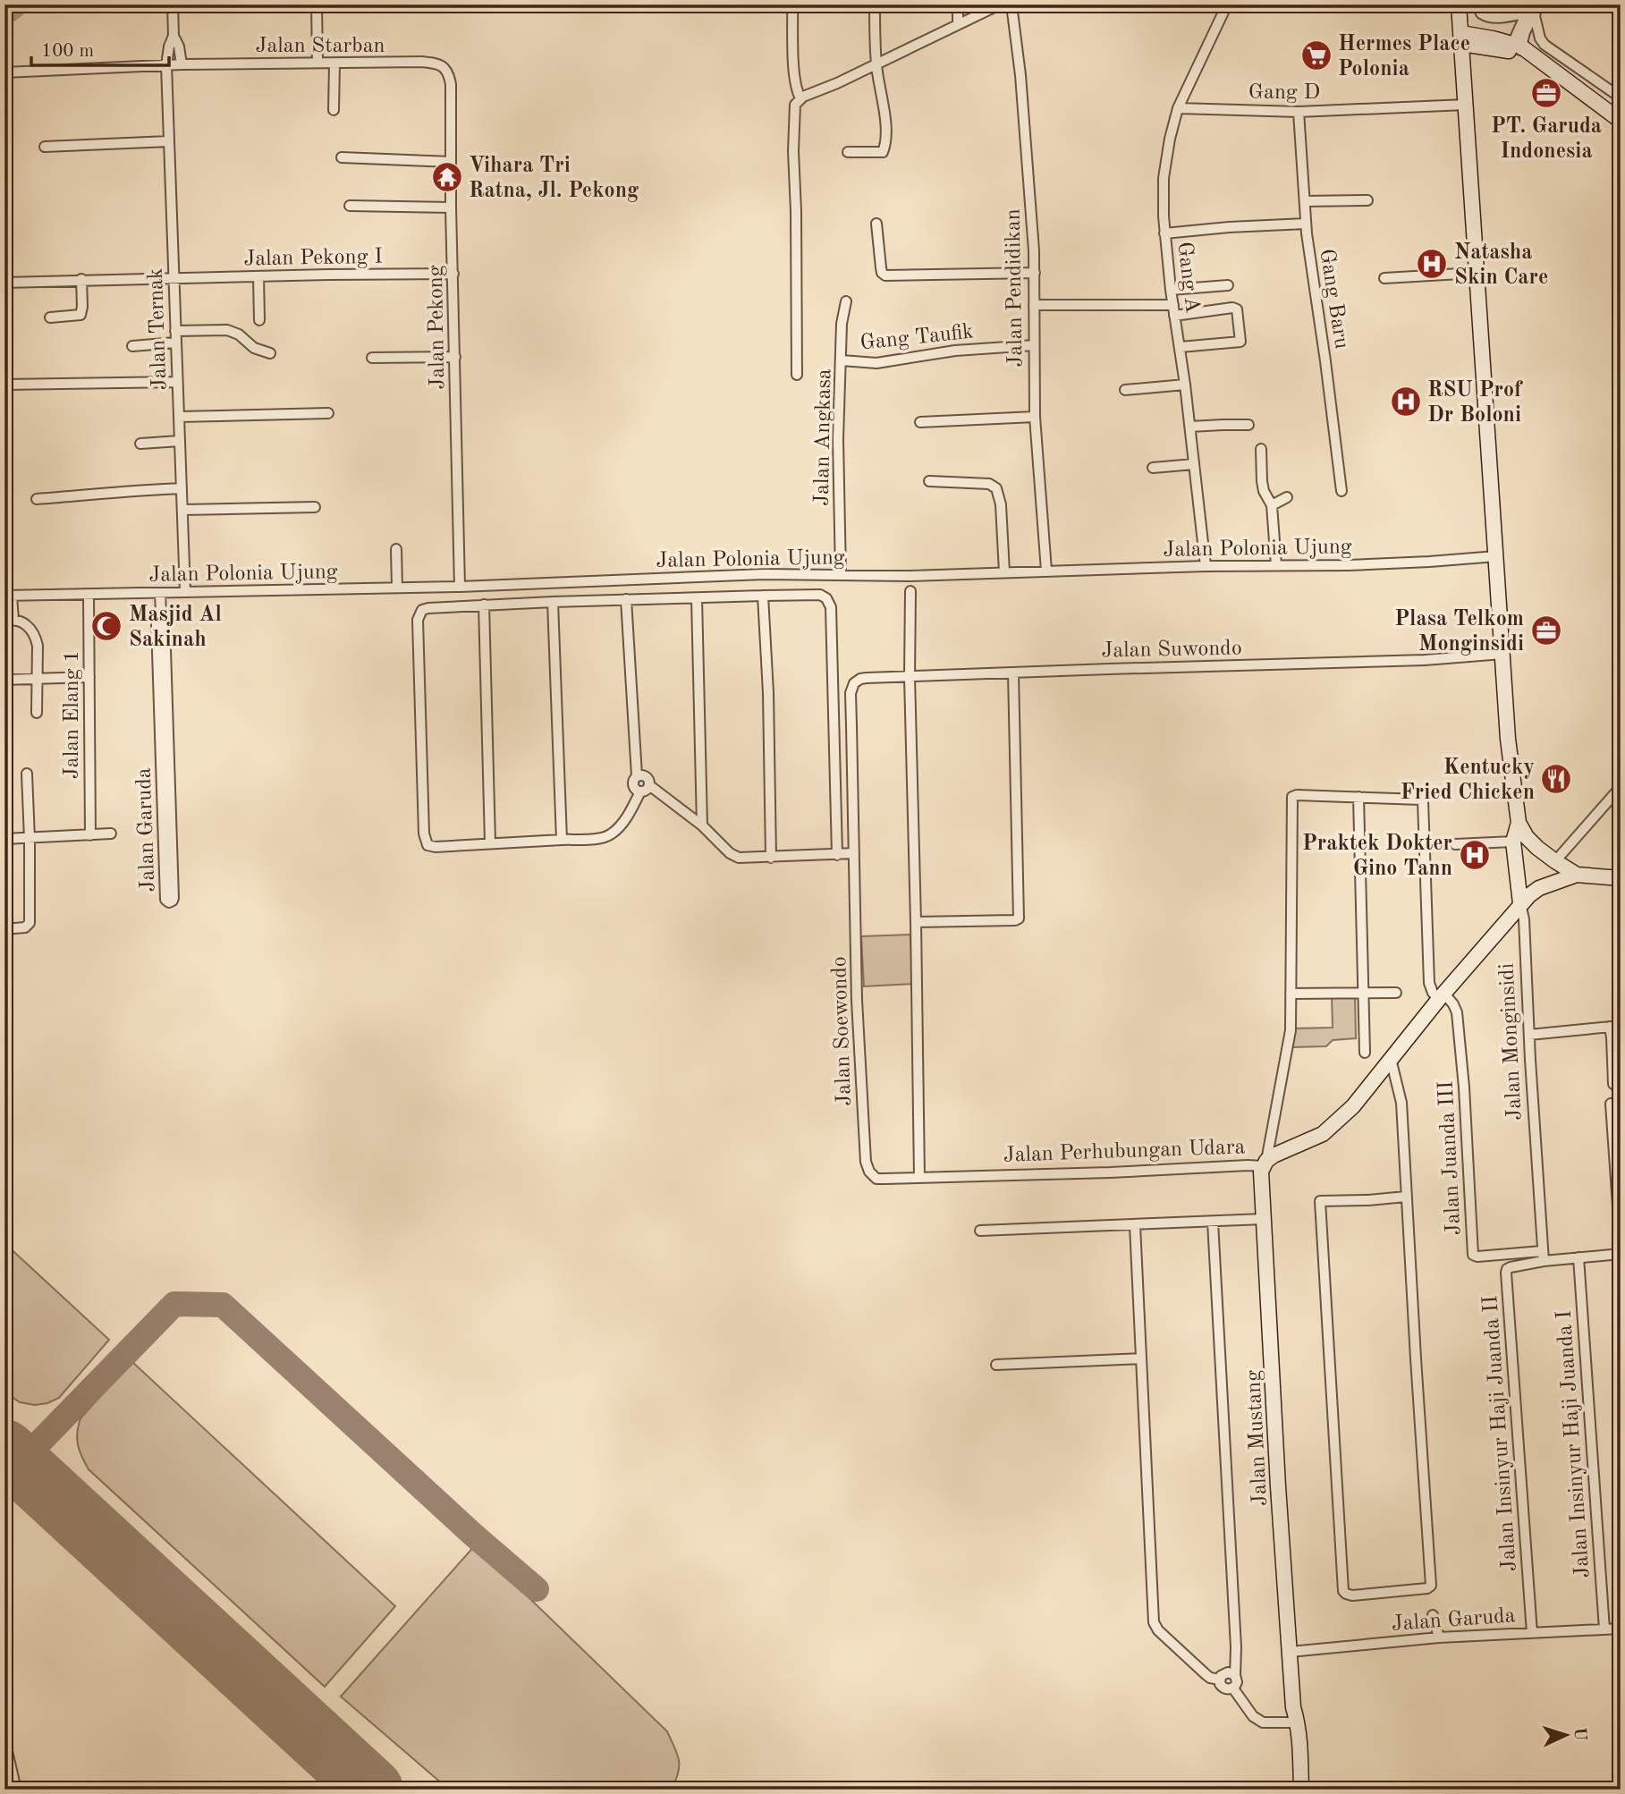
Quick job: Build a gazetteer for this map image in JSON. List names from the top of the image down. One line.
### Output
{"streets":{"main road":["Jalan Monginsidi","Jalan Perhubungan Udara","Jalan Mustang"],"street":["Jalan Starban","Gang D","Jalan Pekong I","Gang A","Jalan Pendidikan","Gang Baru","Jalan Pekong","Jalan Ternak","Gang Taufik","Jalan Angkasa","Jalan Polonia Ujung","Jalan Suwondo","Jalan Elang 1","Jalan Garuda","Jalan Soewondo","Jalan Juanda III","Jalan Insinyur Haji Juanda II","Jalan Insinyur Haji Juanda I"]},"crossings":[["Jalan Starban","Jalan Pekong"],["Jalan Starban","Jalan Ternak"],["Gang D","Gang A"],["Gang D","Gang Baru"],["Gang D","Jalan Monginsidi"],["Jalan Pekong I","Jalan Pekong"],["Jalan Pekong I","Jalan Ternak"],["Gang A","Jalan Polonia Ujung"],["Jalan Pendidikan","Gang Taufik"],["Jalan Pendidikan","Jalan Polonia Ujung"],["Jalan Pekong","Jalan Polonia Ujung"],["Jalan Ternak","Jalan Polonia Ujung"],["Gang Taufik","Jalan Angkasa"],["Jalan Angkasa","Jalan Polonia Ujung"],["Jalan Polonia Ujung","Jalan Elang 1"],["Jalan Polonia Ujung","Jalan Garuda"],["Jalan Polonia Ujung","Jalan Monginsidi"],["Jalan Suwondo","Jalan Soewondo"],["Jalan Suwondo","Jalan Monginsidi"],["Jalan Garuda","Jalan Insinyur Haji Juanda II"],["Jalan Garuda","Jalan Mustang"],["Jalan Garuda","Jalan Insinyur Haji Juanda I"],["Jalan Soewondo","Jalan Perhubungan Udara"],["Jalan Monginsidi","Jalan Perhubungan Udara"],["Jalan Monginsidi","Jalan Juanda III"],["Jalan Monginsidi","Jalan Insinyur Haji Juanda II"],["Jalan Perhubungan Udara","Jalan Juanda III"],["Jalan Perhubungan Udara","Jalan Mustang"],["Jalan Juanda III","Jalan Insinyur Haji Juanda II"]],"places":{"supermarket":["Hermes Place Polonia"],"office":["PT. Garuda Indonesia","Plasa Telkom Monginsidi"],"temple":["Vihara Tri Ratna, Jl. Pekong"],"hospital":["Natasha Skin Care","RSU Prof Dr Boloni","Praktek Dokter Gino Tann"],"mosque":["Masjid Al Sakinah"],"restaurant":["Kentucky Fried Chicken"]},"scale_bar":"100 m","north":"right"}
